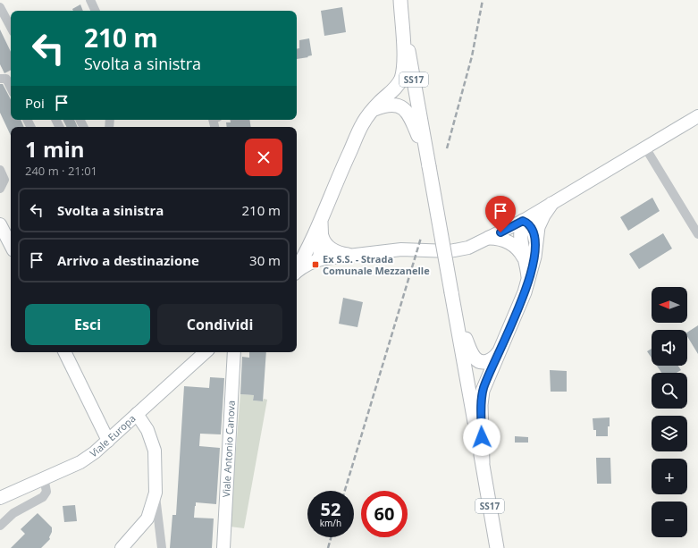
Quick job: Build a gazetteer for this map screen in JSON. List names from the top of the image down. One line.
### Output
{"streets":{"main road":["SS17"],"street":["Viale Europa","Viale Antonio Canova"]},"places":{"transit":["Ex S.S. - Strada Comunale Mezzanelle"]},"north":"left","page":{"turn":["210 m","Svolta a sinistra"],"then":"Poi","heading":["1 min","240 m · 21:01"],"list":[{"name":"Svolta a sinistra","value":"210 m"},{"name":"Arrivo a destinazione","value":"30 m"}],"map_buttons":["+","−"],"buttons":["Esci","Condividi"],"speed":"52 km/h","limit":"60"}}
